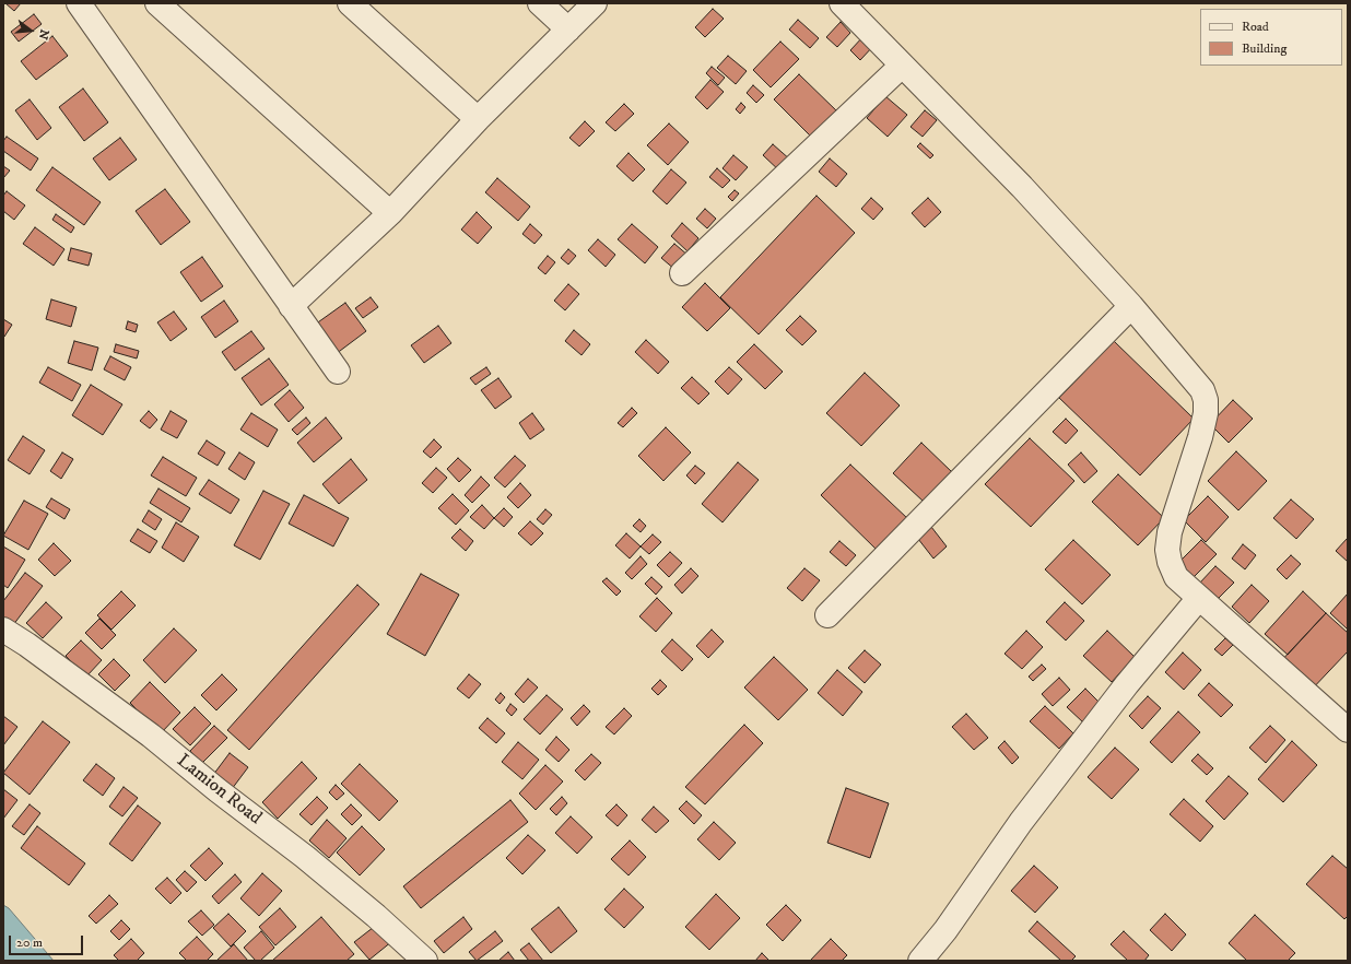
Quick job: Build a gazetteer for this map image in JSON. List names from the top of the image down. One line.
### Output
{"streets":{"street":["Lamion Road"]},"legend":["Road","Building"],"scale_bar":"20 m","north":"right"}
